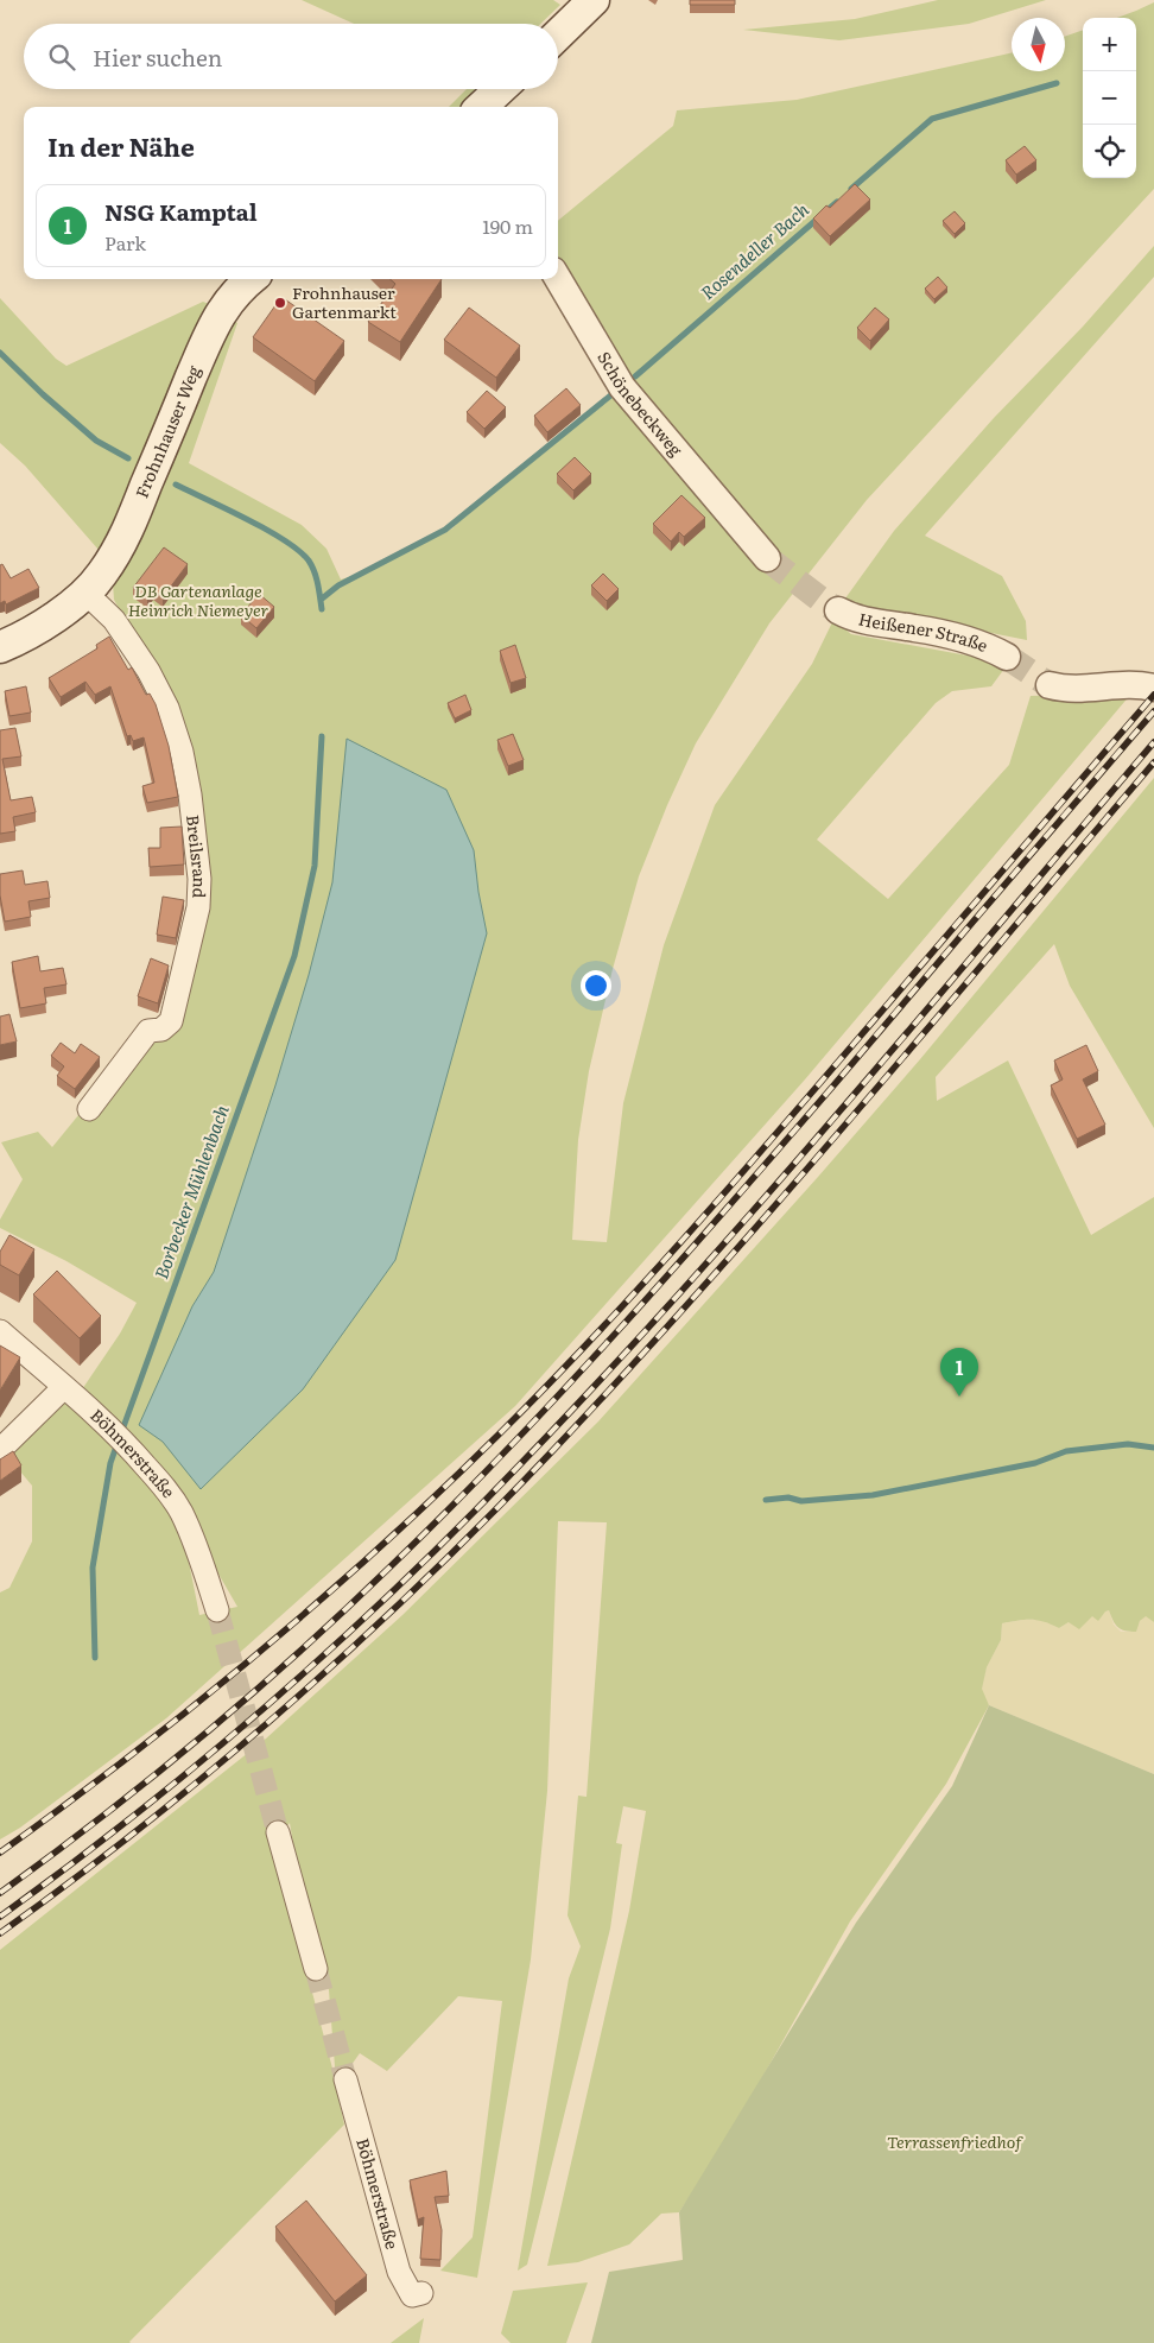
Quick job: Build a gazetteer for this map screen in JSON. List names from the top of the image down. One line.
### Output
{"streets":{"main road":["Frohnhauser Weg"],"street":["Schönebeckweg","Heißener Straße","Breilsrand","Böhmerstraße"]},"crossings":[["Frohnhauser Weg","Breilsrand"]],"water":["Rosendeller Bach","Borbecker Mühlenbach"],"parks":["DB Gartenanlage Heinrich Niemeyer","Terrassenfriedhof"],"places":["Frohnhauser Gartenmarkt"],"north":"bottom","page":{"map_buttons":["+","−"],"search":"Hier suchen","heading":"In der Nähe","list":[{"mark":"1","name":"NSG Kamptal","note":"Park","value":"190 m"}],"pins":"1"}}
